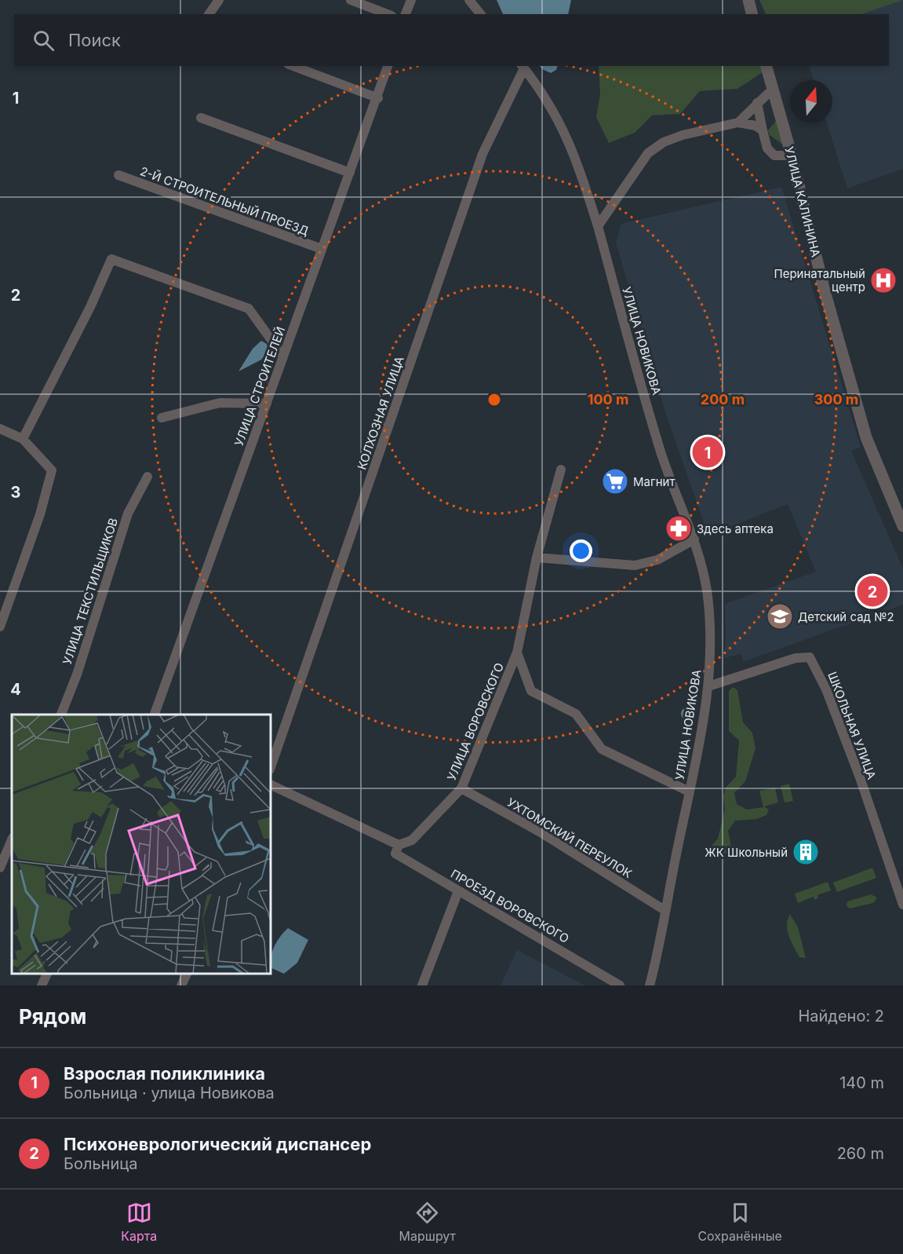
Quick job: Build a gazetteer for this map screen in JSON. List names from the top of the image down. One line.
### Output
{"streets":{"street":["2-Й СТРОИТЕЛЬНЫЙ ПРОЕЗД","УЛИЦА КАЛИНИНА","УЛИЦА НОВИКОВА","УЛИЦА СТРОИТЕЛЕЙ","КОЛХОЗНАЯ УЛИЦА","УЛИЦА ТЕКСТИЛЬЩИКОВ","УЛИЦА ВОРОВСКОГО","ШКОЛЬНАЯ УЛИЦА","УХТОМСКИЙ ПЕРЕУЛОК","ПРОЕЗД ВОРОВСКОГО"]},"crossings":[["2-Й СТРОИТЕЛЬНЫЙ ПРОЕЗД","УЛИЦА СТРОИТЕЛЕЙ"],["УЛИЦА НОВИКОВА","КОЛХОЗНАЯ УЛИЦА"],["УЛИЦА НОВИКОВА","ШКОЛЬНАЯ УЛИЦА"],["УЛИЦА НОВИКОВА","УХТОМСКИЙ ПЕРЕУЛОК"],["УЛИЦА ВОРОВСКОГО","УХТОМСКИЙ ПЕРЕУЛОК"],["УЛИЦА ВОРОВСКОГО","ПРОЕЗД ВОРОВСКОГО"]],"places":{"hospital":["Перинатальный центр"],"supermarket":["Магнит"],"pharmacy":["Здесь аптека"],"school or university":["Детский сад №2"],"building":["ЖК Школьный"]},"north":"top","page":{"search":"Поиск","pins":["1","2"],"heading":["Рядом","Найдено: 2"],"list":[{"mark":"1","name":"Взрослая поликлиника","note":"Больница · улица Новикова","value":"140 m"},{"mark":"2","name":"Психоневрологический диспансер","note":"Больница","value":"260 m"}],"nav":["Карта","Маршрут","Сохранённые"]},"grid":{"rows":["1","2","3","4"]},"rings":["100 m","200 m","300 m"]}
